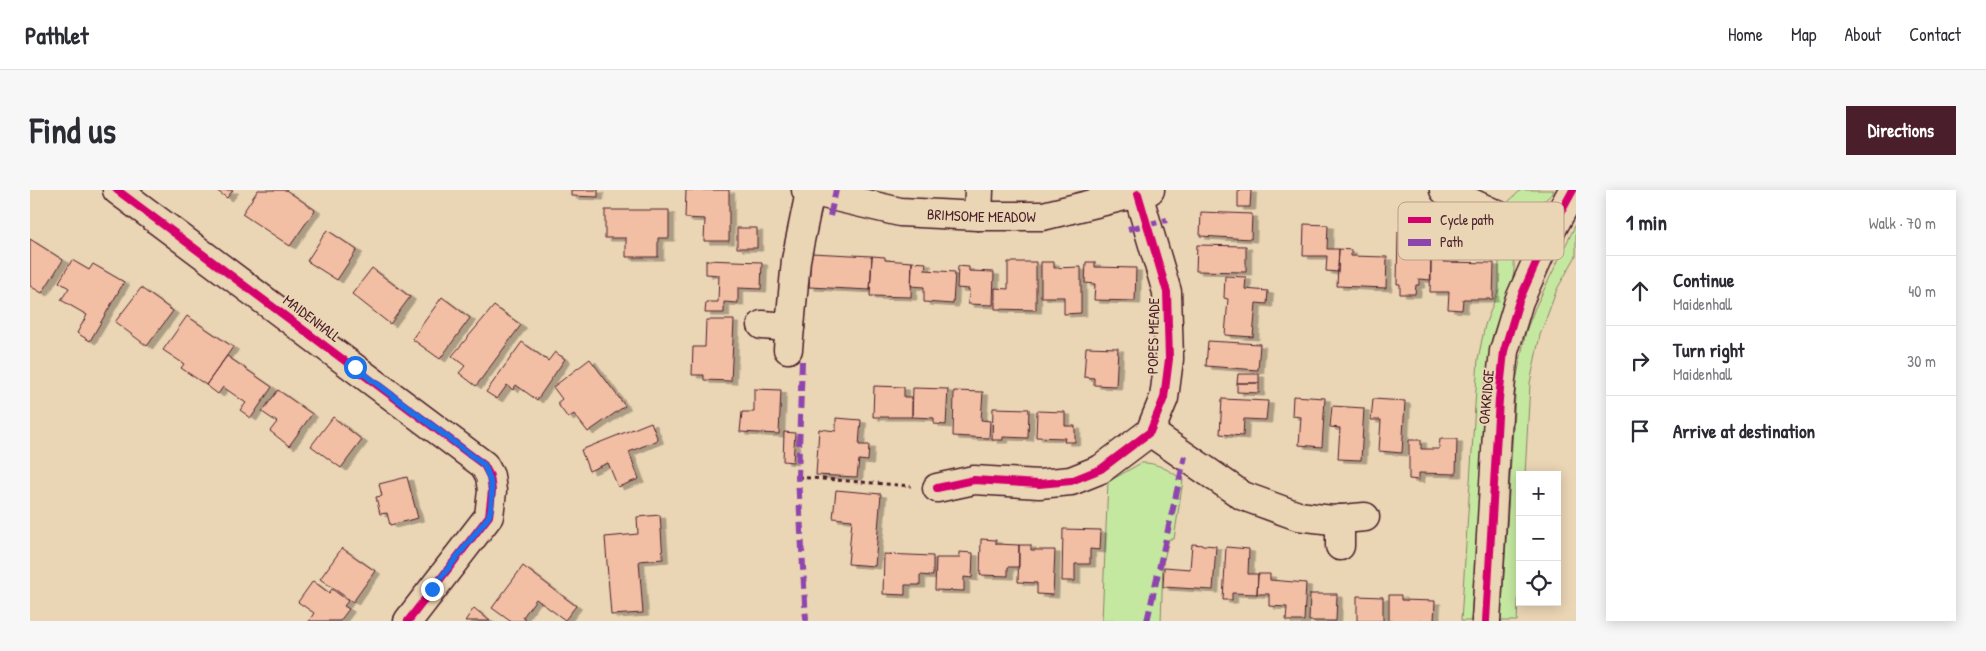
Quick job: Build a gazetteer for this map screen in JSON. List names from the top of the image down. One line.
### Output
{"streets":{"street":["BRIMSOME MEADOW","MAIDENHALL","POPES MEADE","OAKRIDGE"]},"crossings":[["BRIMSOME MEADOW","POPES MEADE"]],"legend":["Cycle path","Path"],"page":{"header":"Pathlet","nav":["Home","Map","About","Contact"],"buttons":"Directions","title":"Find us","heading":["1 min","Walk · 70 m"],"list":[["Continue","Maidenhall","40 m"],["Turn right","Maidenhall","30 m"],"Arrive at destination"],"map_buttons":["+","−"]}}
